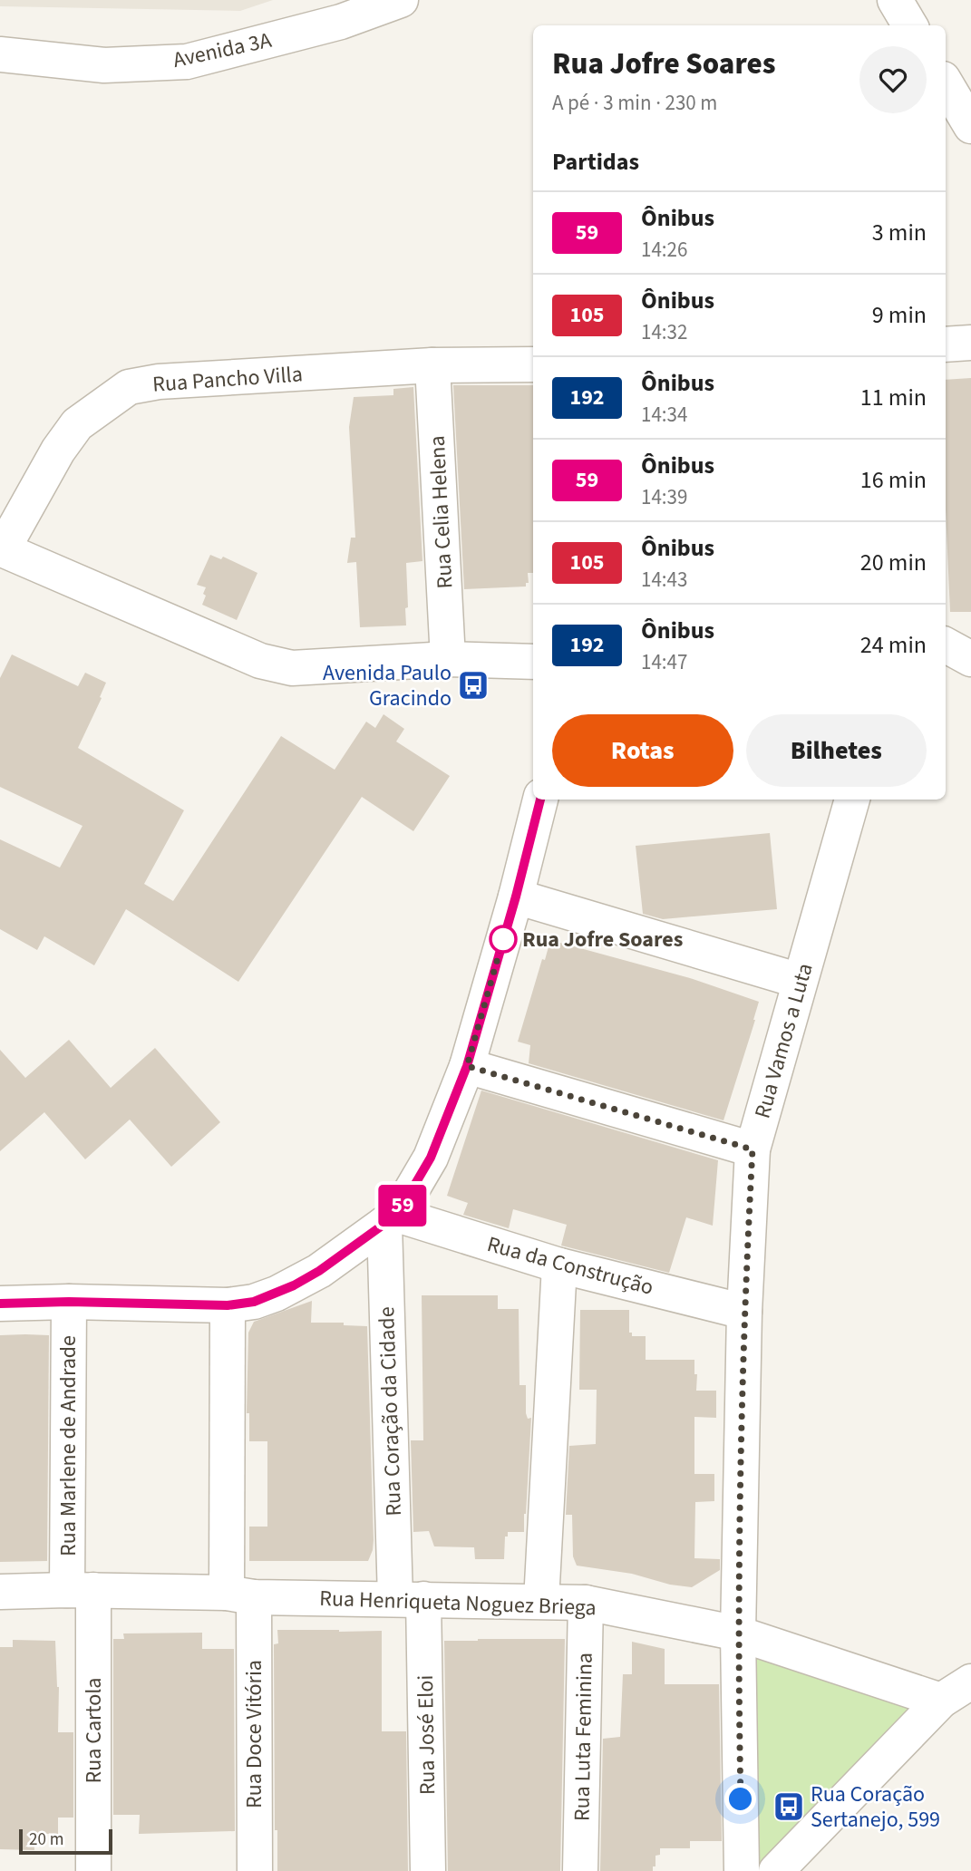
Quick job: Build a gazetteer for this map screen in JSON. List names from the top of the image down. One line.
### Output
{"streets":{"street":["Avenida 3A","Rua Pancho Villa","Rua Celia Helena","Rua Vamos a Luta","Rua da Construção","Rua Coração da Cidade","Rua Marlene de Andrade","Rua Henriqueta Noguez Briega","Rua Cartola","Rua Doce Vitória","Rua José Eloi","Rua Luta Feminina"]},"crossings":[["Rua Pancho Villa","Rua Celia Helena"],["Rua Vamos a Luta","Rua da Construção"],["Rua Vamos a Luta","Rua Henriqueta Noguez Briega"],["Rua da Construção","Rua Coração da Cidade"],["Rua Coração da Cidade","Rua Henriqueta Noguez Briega"],["Rua Coração da Cidade","Rua José Eloi"],["Rua Marlene de Andrade","Rua Henriqueta Noguez Briega"],["Rua Marlene de Andrade","Rua Cartola"],["Rua Henriqueta Noguez Briega","Rua Cartola"],["Rua Henriqueta Noguez Briega","Rua Doce Vitória"],["Rua Henriqueta Noguez Briega","Rua José Eloi"],["Rua Henriqueta Noguez Briega","Rua Luta Feminina"]],"places":{"bus stop":["Avenida Paulo Gracindo","Rua Coração Sertanejo, 599"],"other":["Rua Jofre Soares"]},"lines":["bus line 59"],"scale_bar":"20 m","page":{"on_map":"59","heading":[["Rua Jofre Soares","A pé · 3 min · 230 m"],"Partidas"],"list":[{"mark":"59","name":"Ônibus","note":"14:26","value":"3 min"},{"mark":"105","name":"Ônibus","note":"14:32","value":"9 min"},{"mark":"192","name":"Ônibus","note":"14:34","value":"11 min"},{"mark":"59","name":"Ônibus","note":"14:39","value":"16 min"},{"mark":"105","name":"Ônibus","note":"14:43","value":"20 min"},{"mark":"192","name":"Ônibus","note":"14:47","value":"24 min"}],"buttons":["Rotas","Bilhetes"],"scale":"20 m"}}
